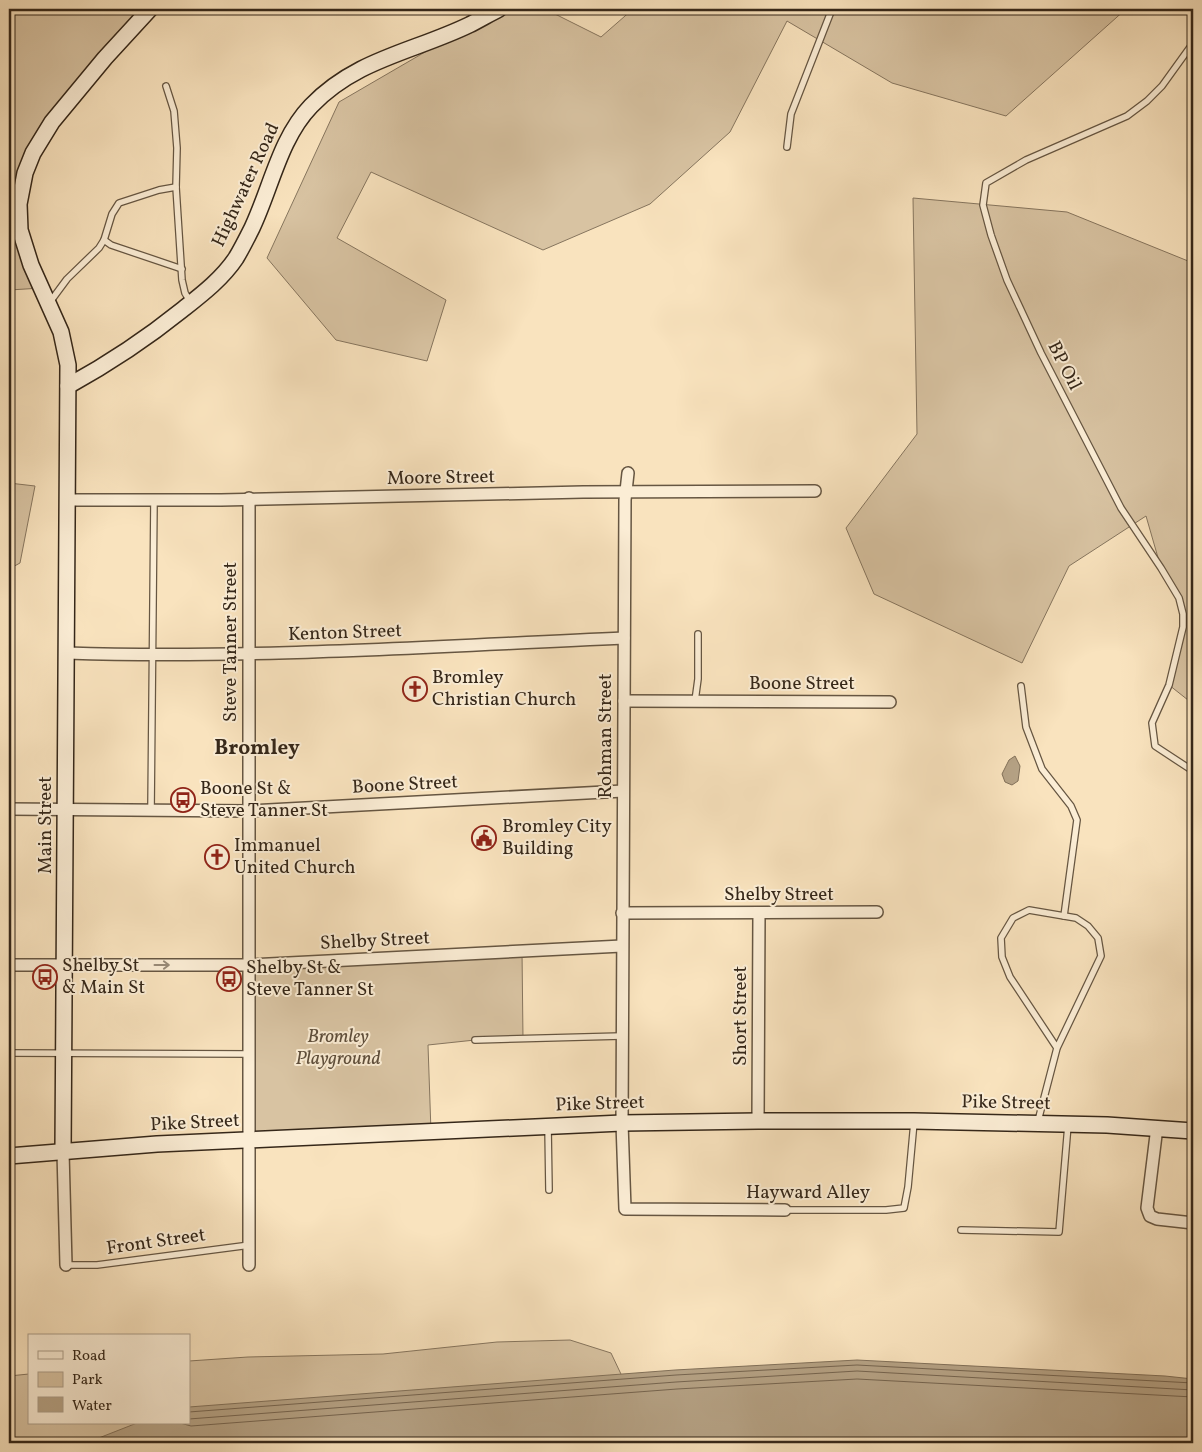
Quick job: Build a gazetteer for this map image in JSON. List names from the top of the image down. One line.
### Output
{"streets":{"street":["Highwater Road","Moore Street","Kenton Street","Steve Tanner Street","Boone Street","Rohman Street","Main Street","Shelby Street","Short Street","Pike Street","Hayward Alley"],"lane":["BP Oil","Front Street"]},"crossings":[["Highwater Road","Main Street"],["Moore Street","Steve Tanner Street"],["Moore Street","Rohman Street"],["Moore Street","Main Street"],["Kenton Street","Steve Tanner Street"],["Kenton Street","Rohman Street"],["Kenton Street","Main Street"],["Steve Tanner Street","Boone Street"],["Steve Tanner Street","Shelby Street"],["Steve Tanner Street","Pike Street"],["Steve Tanner Street","Front Street"],["Boone Street","Rohman Street"],["Boone Street","Main Street"],["Rohman Street","Shelby Street"],["Rohman Street","Pike Street"],["Rohman Street","Hayward Alley"],["Main Street","Shelby Street"],["Main Street","Pike Street"],["Main Street","Front Street"],["Shelby Street","Short Street"],["Short Street","Pike Street"],["Pike Street","Hayward Alley"]],"districts":["Bromley"],"parks":["Bromley Playground"],"places":{"church":["Bromley Christian Church","Immanuel United Church"],"bus stop":["Boone St & Steve Tanner St","Shelby St & Main St","Shelby St & Steve Tanner St"],"public building":["Bromley City Building"]},"legend":["Road","Park","Water"]}
